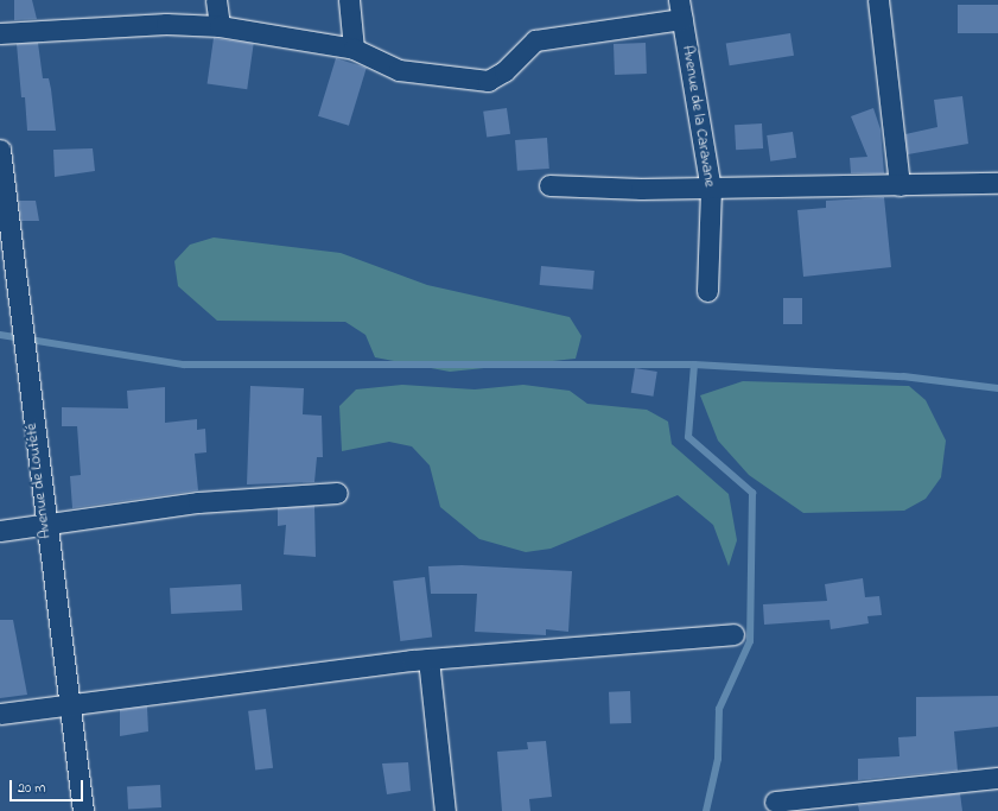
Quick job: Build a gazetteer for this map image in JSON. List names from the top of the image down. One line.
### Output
{"streets":{"street":["Avenue de la Caravane","Avenue de Loutété"]},"scale_bar":"20 m"}
